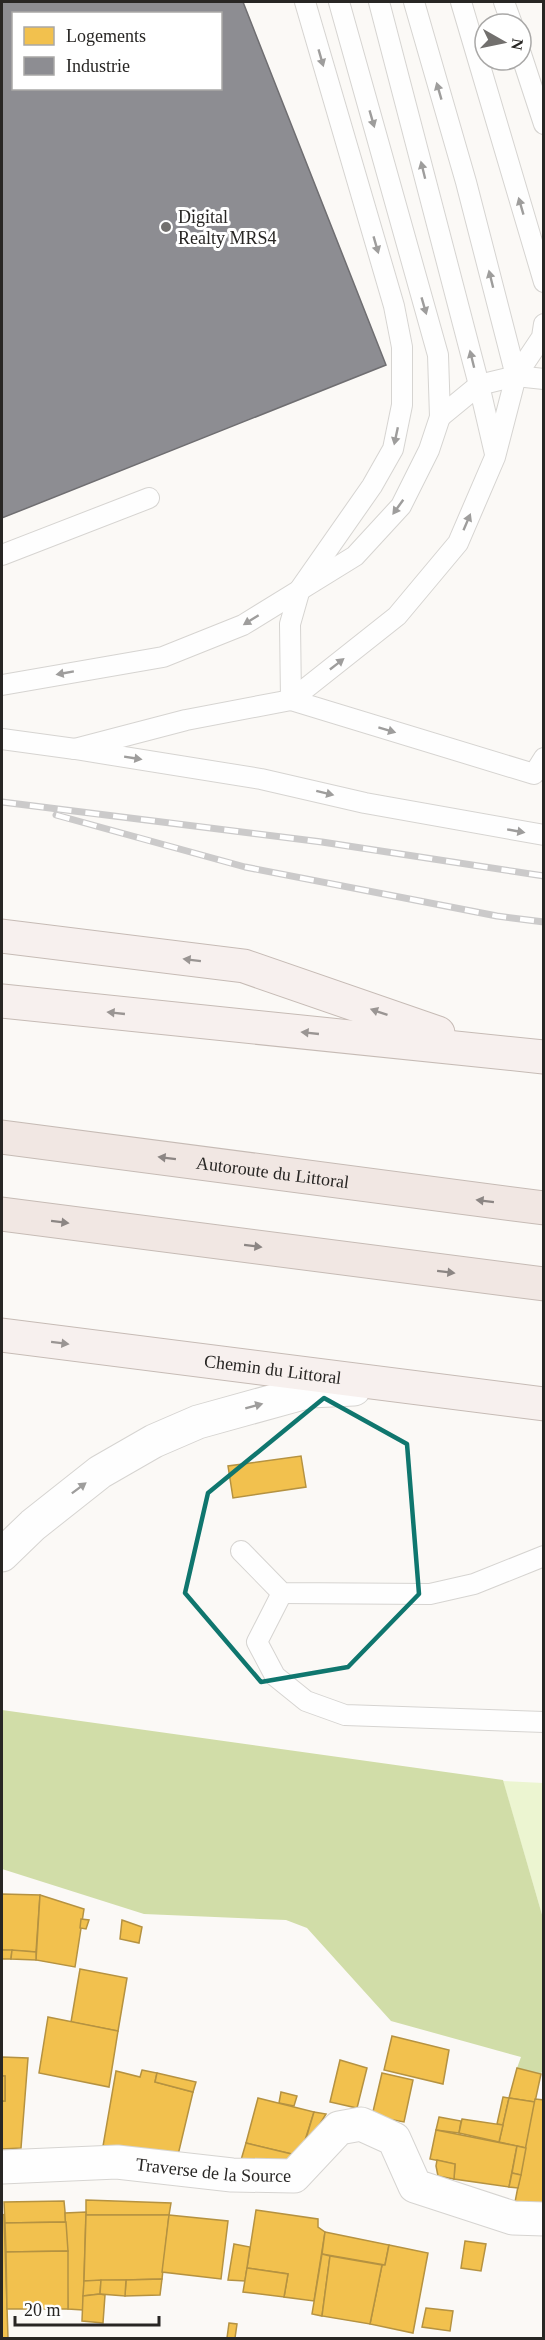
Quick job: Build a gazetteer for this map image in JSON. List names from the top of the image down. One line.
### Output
{"streets":{"highway":["Autoroute du Littoral"],"main road":["Chemin du Littoral"],"street":["Traverse de la Source"]},"one_way":["Chemin du Littoral"],"places":["Digital Realty MRS4"],"legend":["Logements","Industrie"],"scale_bar":"20 m","north":"right"}
